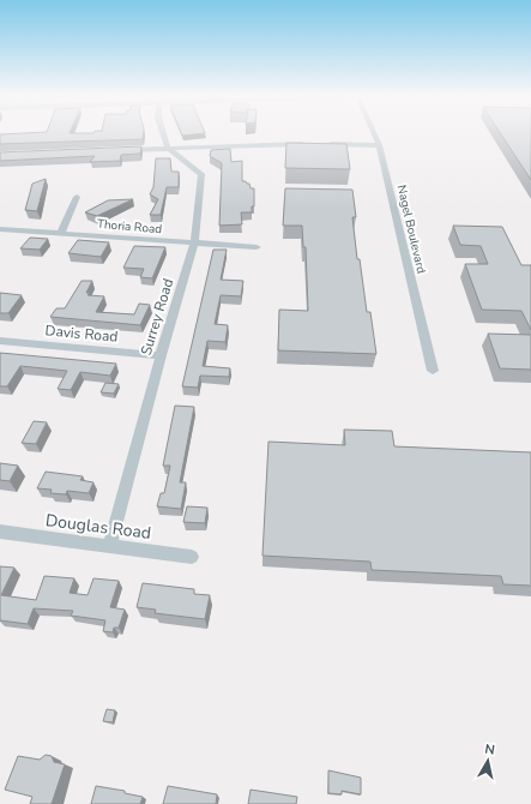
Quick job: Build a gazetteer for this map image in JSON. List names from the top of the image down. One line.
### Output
{"streets":{"street":["Thoria Road","Nagel Boulevard","Surrey Road","Davis Road","Douglas Road"]},"crossings":[["Thoria Road","Surrey Road"],["Surrey Road","Davis Road"],["Surrey Road","Douglas Road"]],"north":"top"}
